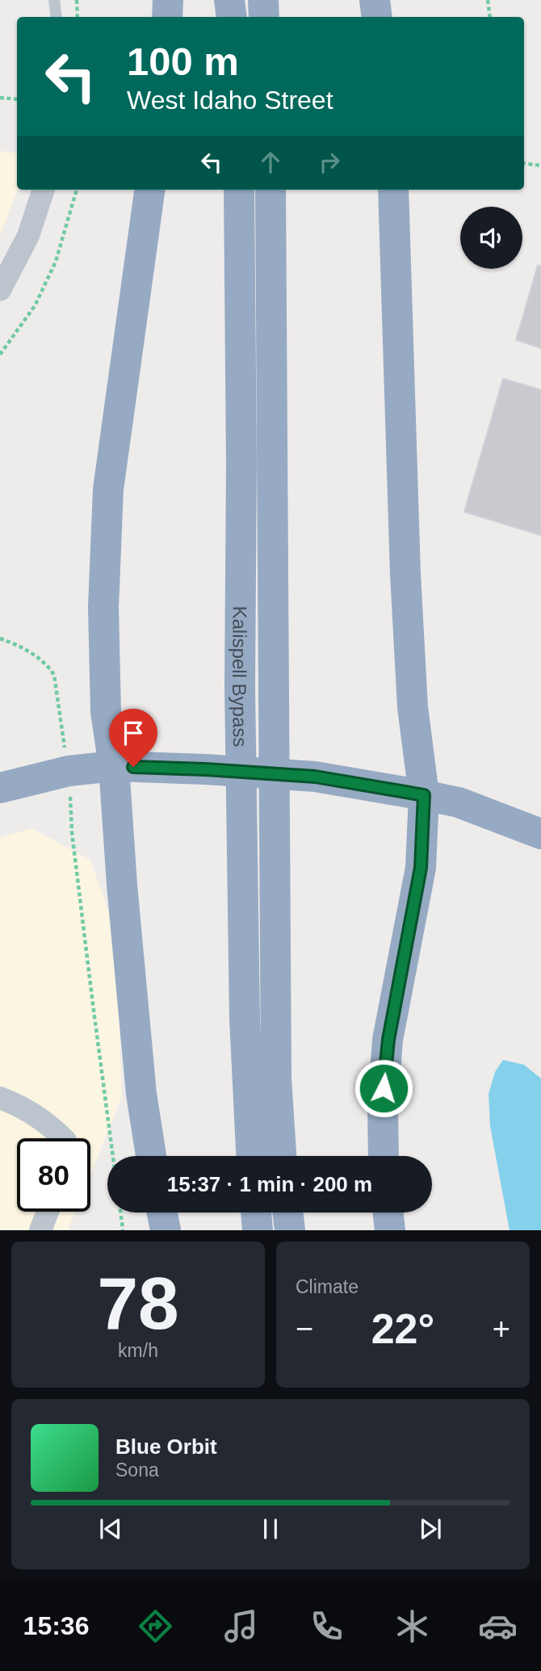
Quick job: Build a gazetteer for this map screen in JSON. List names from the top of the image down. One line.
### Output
{"streets":{"highway":["Kalispell Bypass"]},"page":{"turn":["100 m","West Idaho Street"],"limit":"80","trip":"15:37 · 1 min · 200 m","tile":[["78","km/h"],"Climate"],"heat":["−","22°","+"],"song":["Blue Orbit","Sona"],"tabs":"15:36"}}
